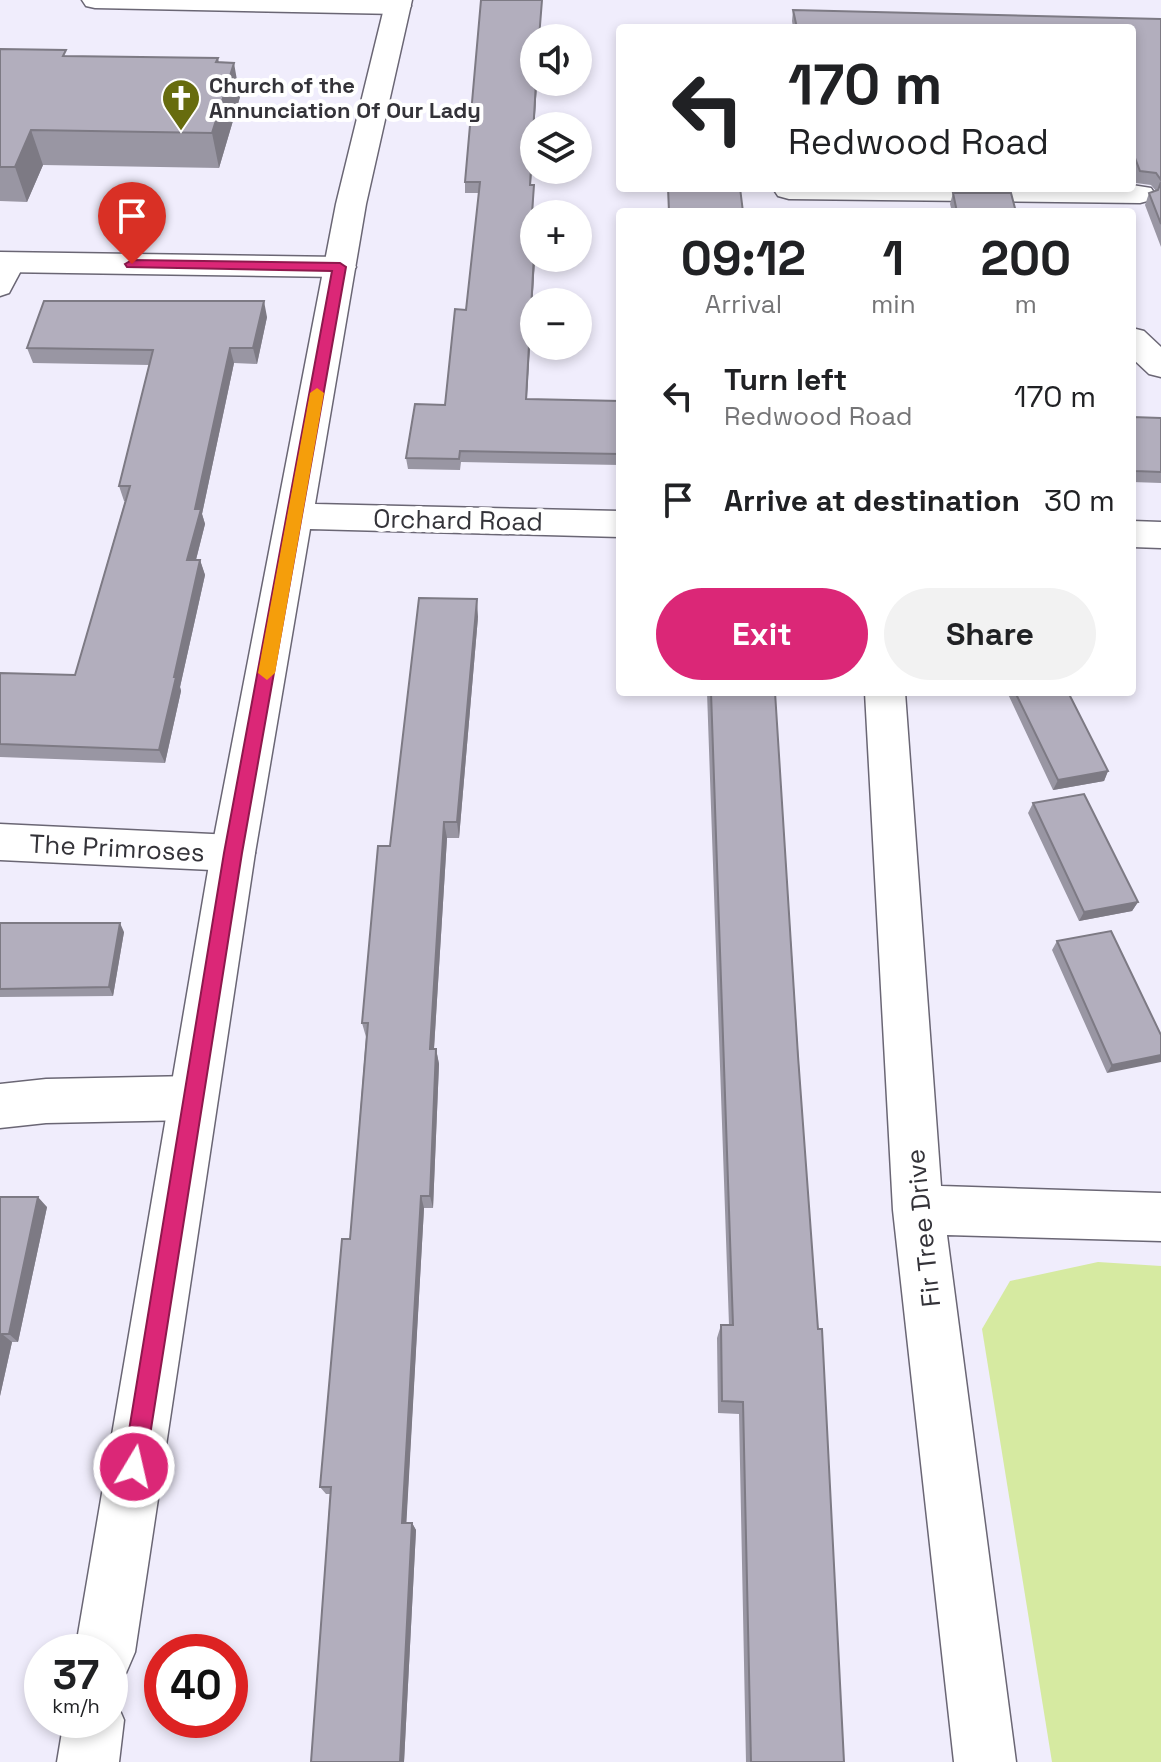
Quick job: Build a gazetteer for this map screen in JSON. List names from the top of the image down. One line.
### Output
{"streets":{"street":["Orchard Road","The Primroses","Fir Tree Drive"]},"places":{"church":["Church of the Annunciation Of Our Lady"]},"page":{"map_buttons":["+","−"],"turn":["170 m","Redwood Road"],"eta":["09:12","Arrival","1","min","200","m"],"list":[{"name":"Turn left","note":"Redwood Road","value":"170 m"},{"name":"Arrive at destination","value":"30 m"}],"buttons":["Exit","Share"],"speed":"37 km/h","limit":"40"}}
